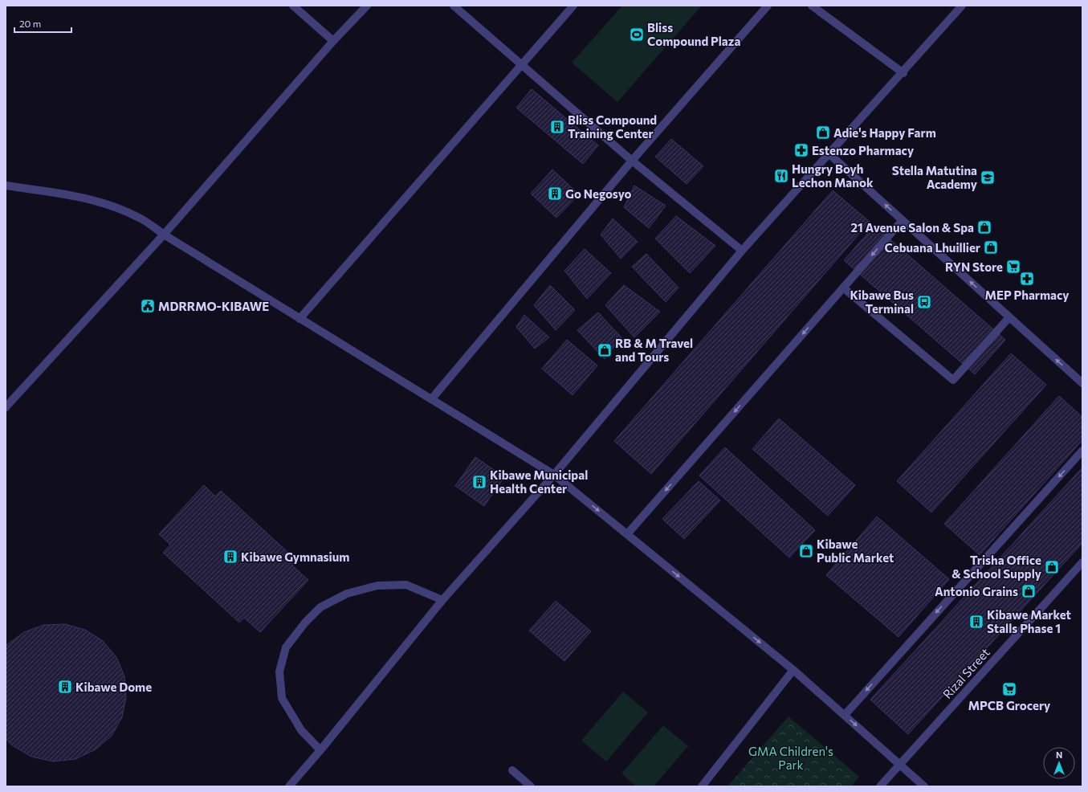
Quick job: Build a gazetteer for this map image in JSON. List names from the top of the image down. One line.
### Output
{"streets":{"street":["Rizal Street"]},"parks":["GMA Children's Park"],"places":{"sports":["Bliss Compound Plaza"],"building":["Bliss Compound Training Center","Go Negosyo","Kibawe Municipal Health Center","Kibawe Gymnasium","Kibawe Market Stalls Phase 1","Kibawe Dome"],"shop":["Adie's Happy Farm","21 Avenue Salon & Spa","Cebuana Lhuillier","RB & M Travel and Tours","Kibawe Public Market","Trisha Office & School Supply","Antonio Grains"],"pharmacy":["Estenzo Pharmacy","MEP Pharmacy"],"restaurant":["Hungry Boyh Lechon Manok"],"school or university":["Stella Matutina Academy"],"supermarket":["RYN Store","MPCB Grocery"],"bus stop":["Kibawe Bus Terminal"],"public building":["MDRRMO-KIBAWE"]},"scale_bar":"20 m","north":"top"}
